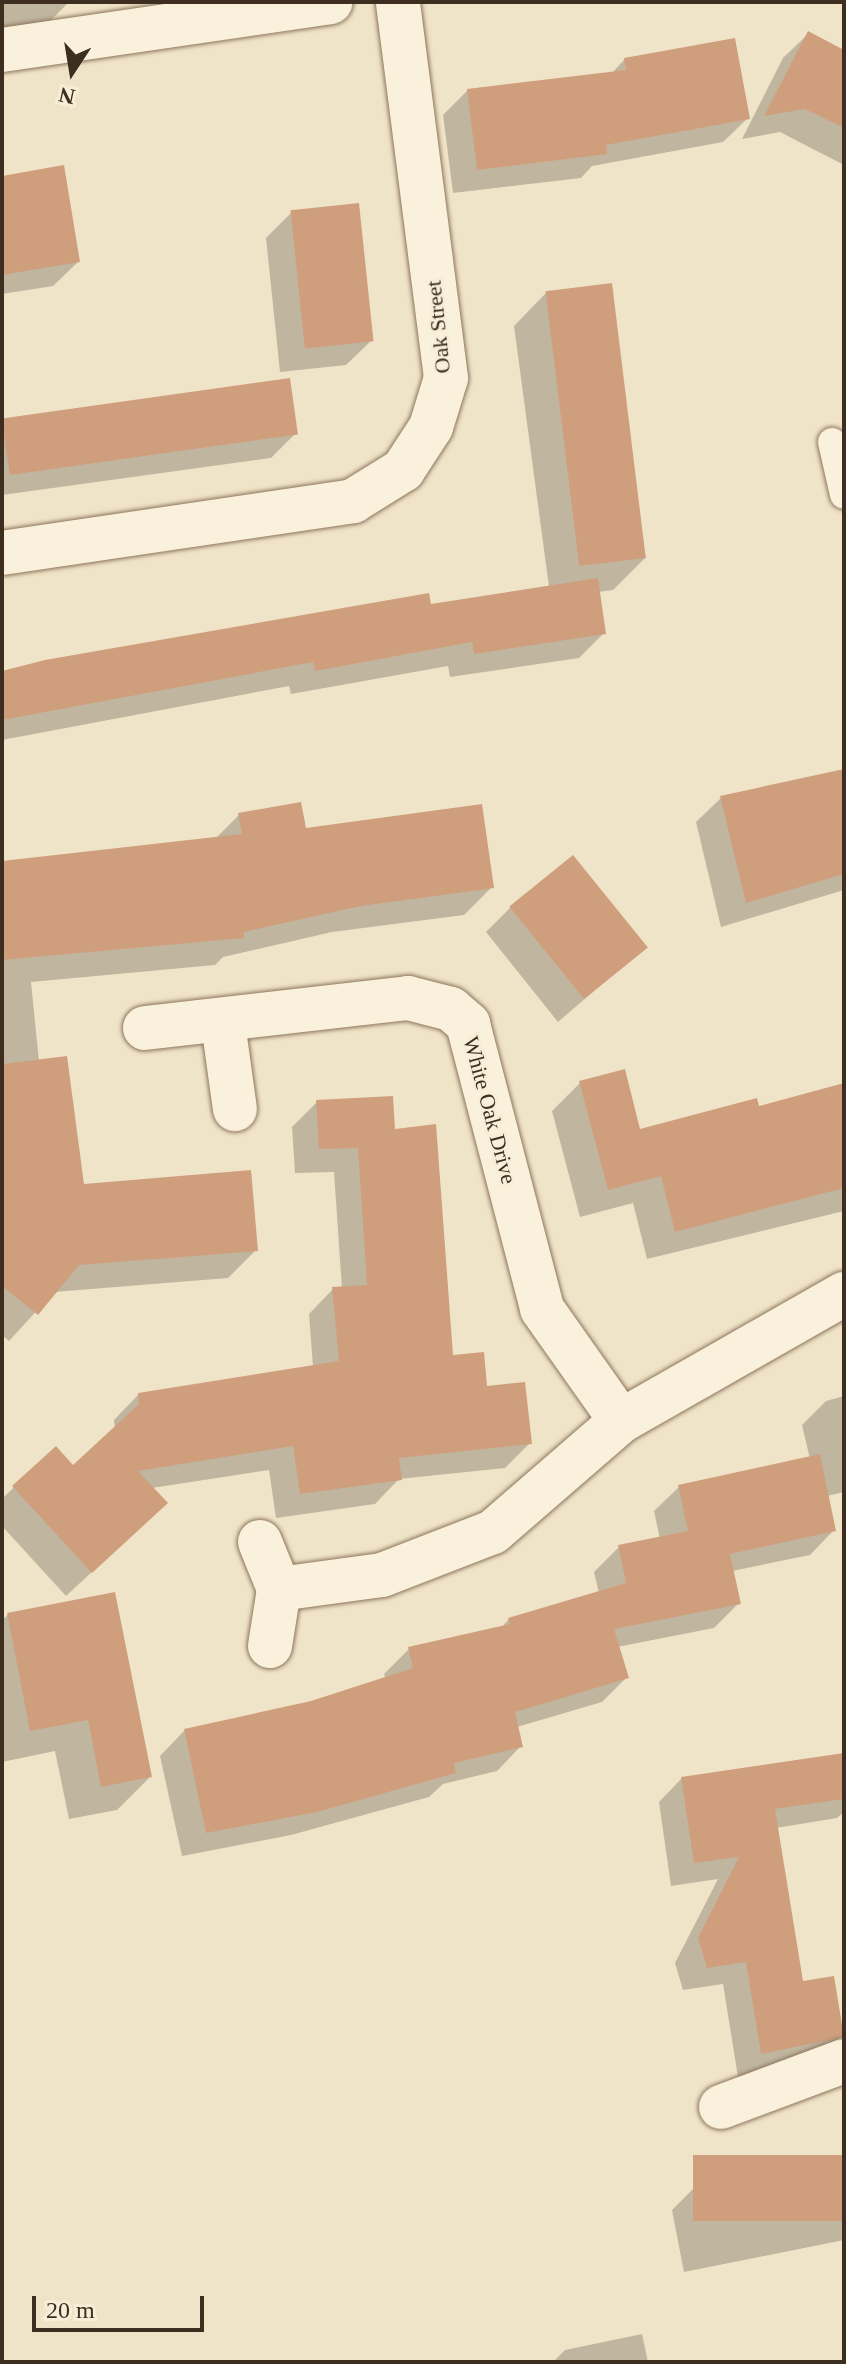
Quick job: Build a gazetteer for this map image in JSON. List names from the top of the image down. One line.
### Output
{"streets":{"street":["Oak Street","White Oak Drive"]},"scale_bar":"20 m","north":"bottom"}
